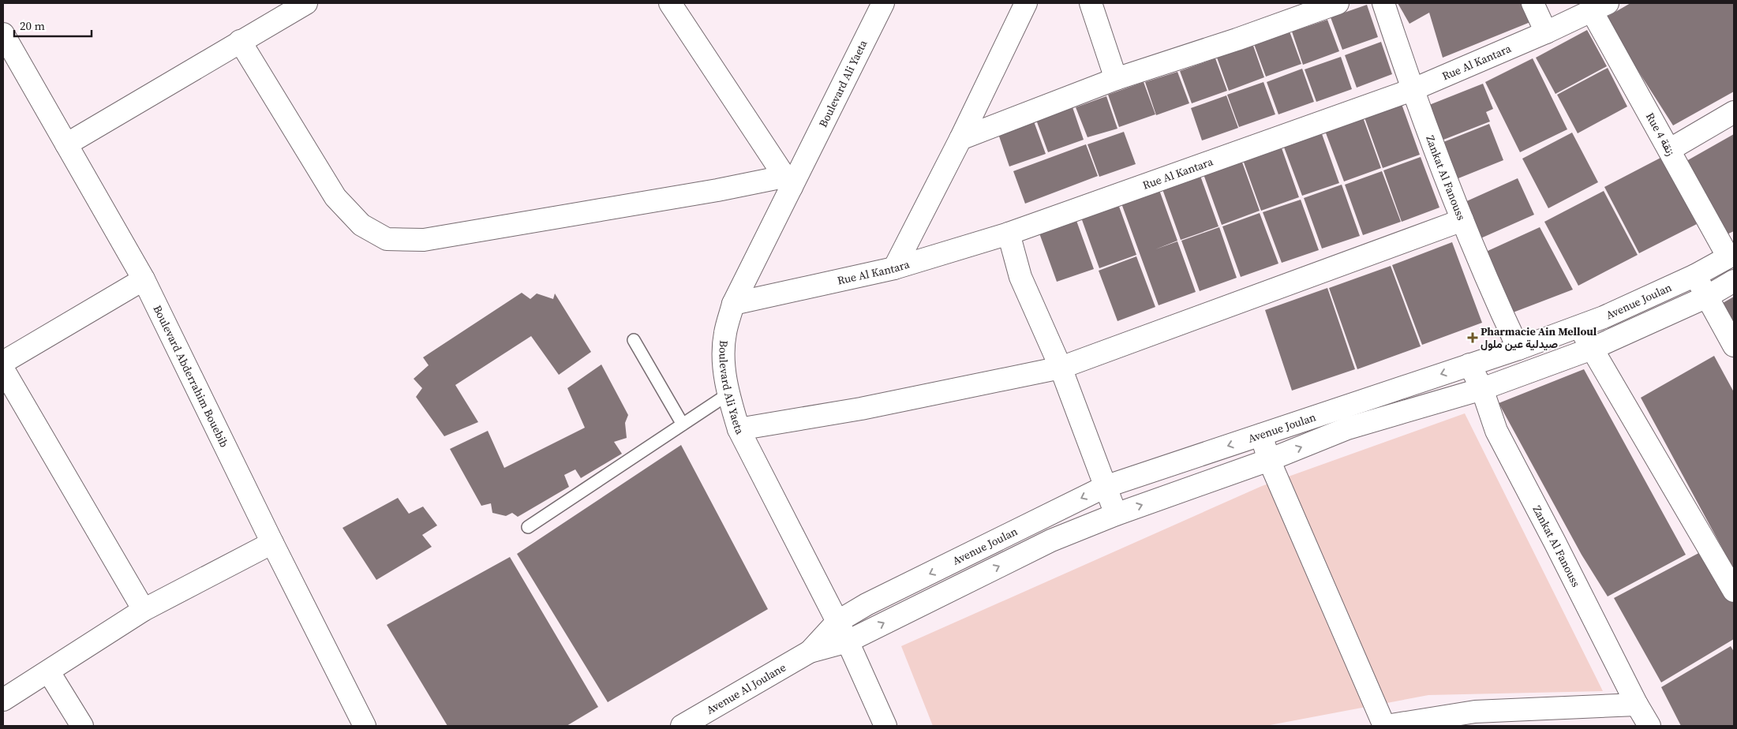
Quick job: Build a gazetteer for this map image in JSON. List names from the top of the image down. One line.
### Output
{"streets":{"street":["Rue Al Kantara","Boulevard Ali Yaeta","Rue 4 زنقة","Zankat Al Fanouss","Avenue Joulan","Boulevard Abderrahim Bouebib","Avenue Al Joulane"]},"crossings":[["Rue Al Kantara","Boulevard Ali Yaeta"],["Rue Al Kantara","Rue 4 زنقة"],["Rue Al Kantara","Zankat Al Fanouss"],["Boulevard Ali Yaeta","Avenue Joulan"],["Boulevard Ali Yaeta","Avenue Al Joulane"],["Rue 4 زنقة","Avenue Joulan"],["Zankat Al Fanouss","Avenue Joulan"],["Avenue Joulan","Avenue Al Joulane"]],"places":{"health":["Pharmacie Ain Melloul صيدلية عين ملول"]},"scale_bar":"20 m"}
